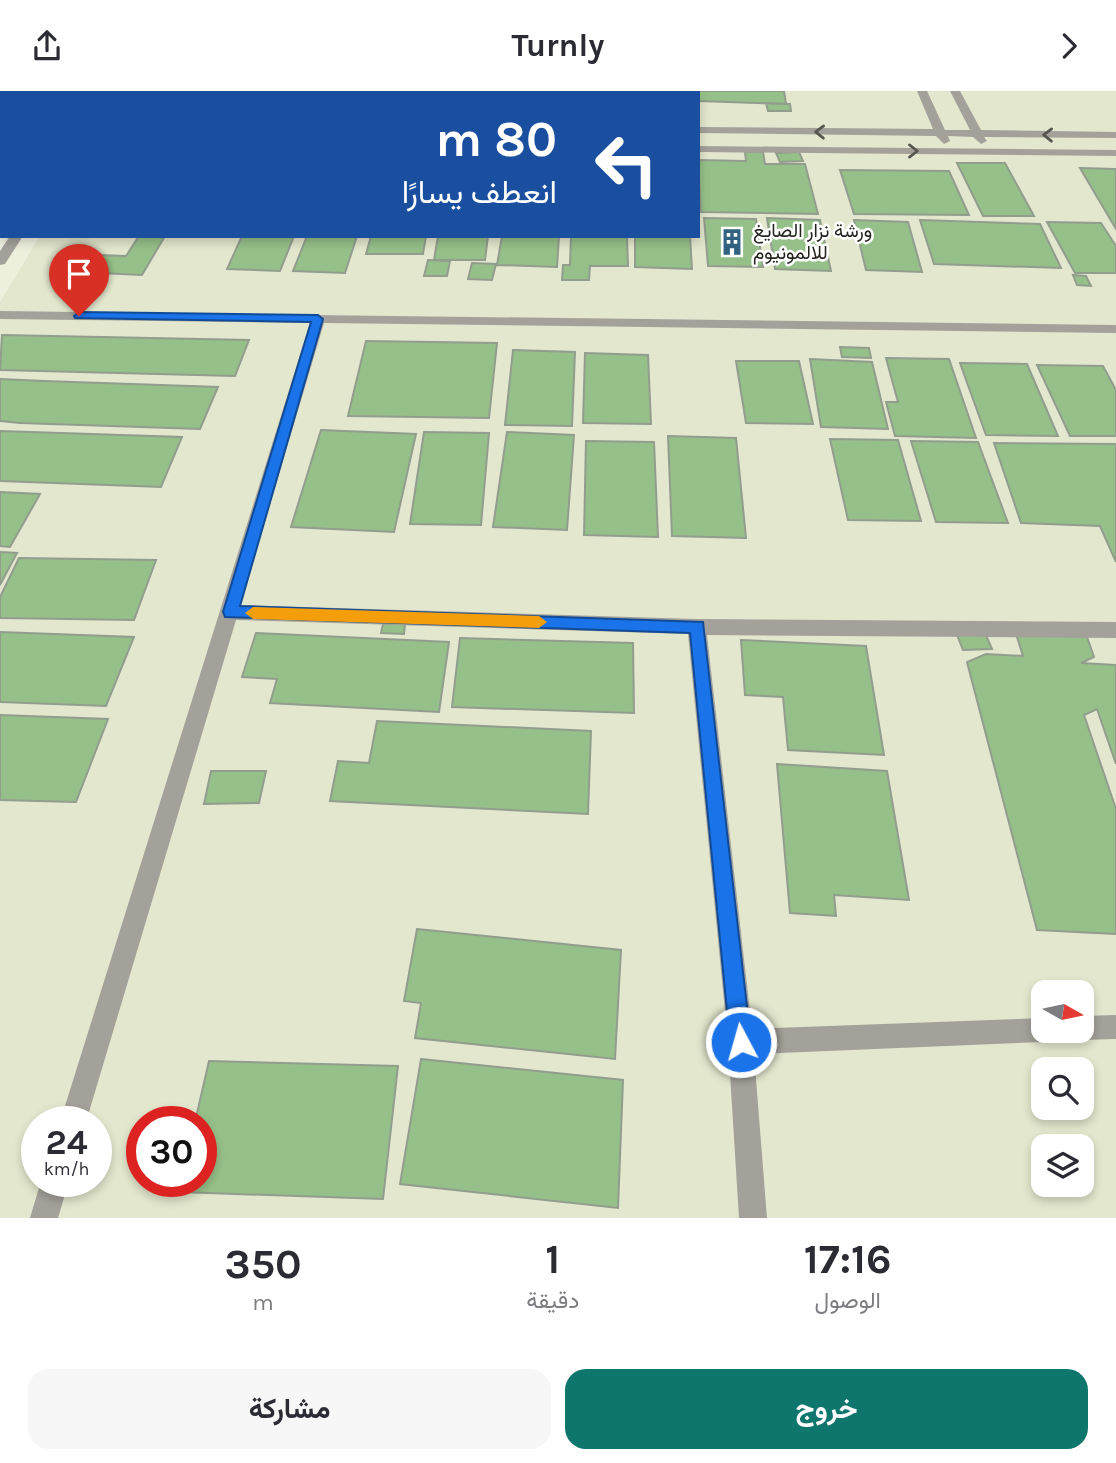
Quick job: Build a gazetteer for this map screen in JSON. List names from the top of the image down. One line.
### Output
{"places":{"building":["ورشة نزار الصايغ للالمونيوم"]},"north":"right","page":{"header":"Turnly","turn":["80 m","انعطف يسارًا"],"speed":"24 km/h","limit":"30","eta":["17:16","الوصول","1","دقيقة","350","m"],"buttons":["خروج","مشاركة"]}}
